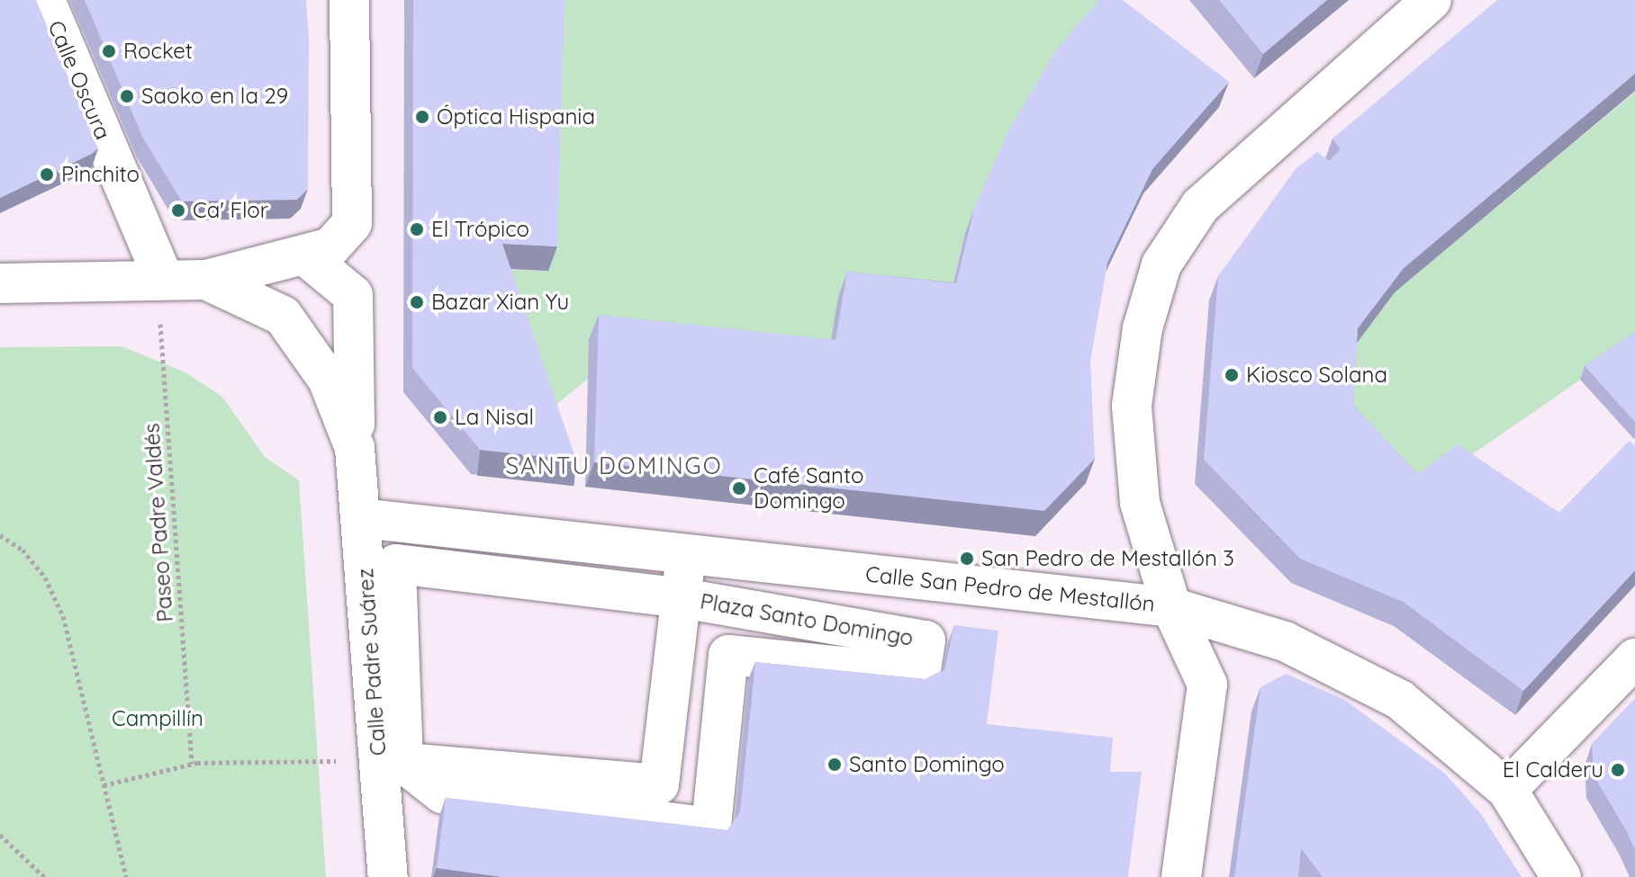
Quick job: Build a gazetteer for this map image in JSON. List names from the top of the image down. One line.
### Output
{"streets":{"street":["Calle Oscura","Calle San Pedro de Mestallón","Plaza Santo Domingo","Calle Padre Suárez"],"path":["Paseo Padre Valdés"]},"crossings":[["Calle Oscura","Paseo Padre Valdés"],["Calle San Pedro de Mestallón","Calle Padre Suárez"],["Plaza Santo Domingo","Calle Padre Suárez"]],"districts":["SANTU DOMINGO"],"parks":["Campillín"],"places":["Rocket","Saoko en la 29","Óptica Hispania","Pinchito","Ca' Flor","El Trópico","Bazar Xian Yu","Kiosco Solana","La Nisal","Café Santo Domingo","San Pedro de Mestallón 3","Santo Domingo","El Calderu"]}
